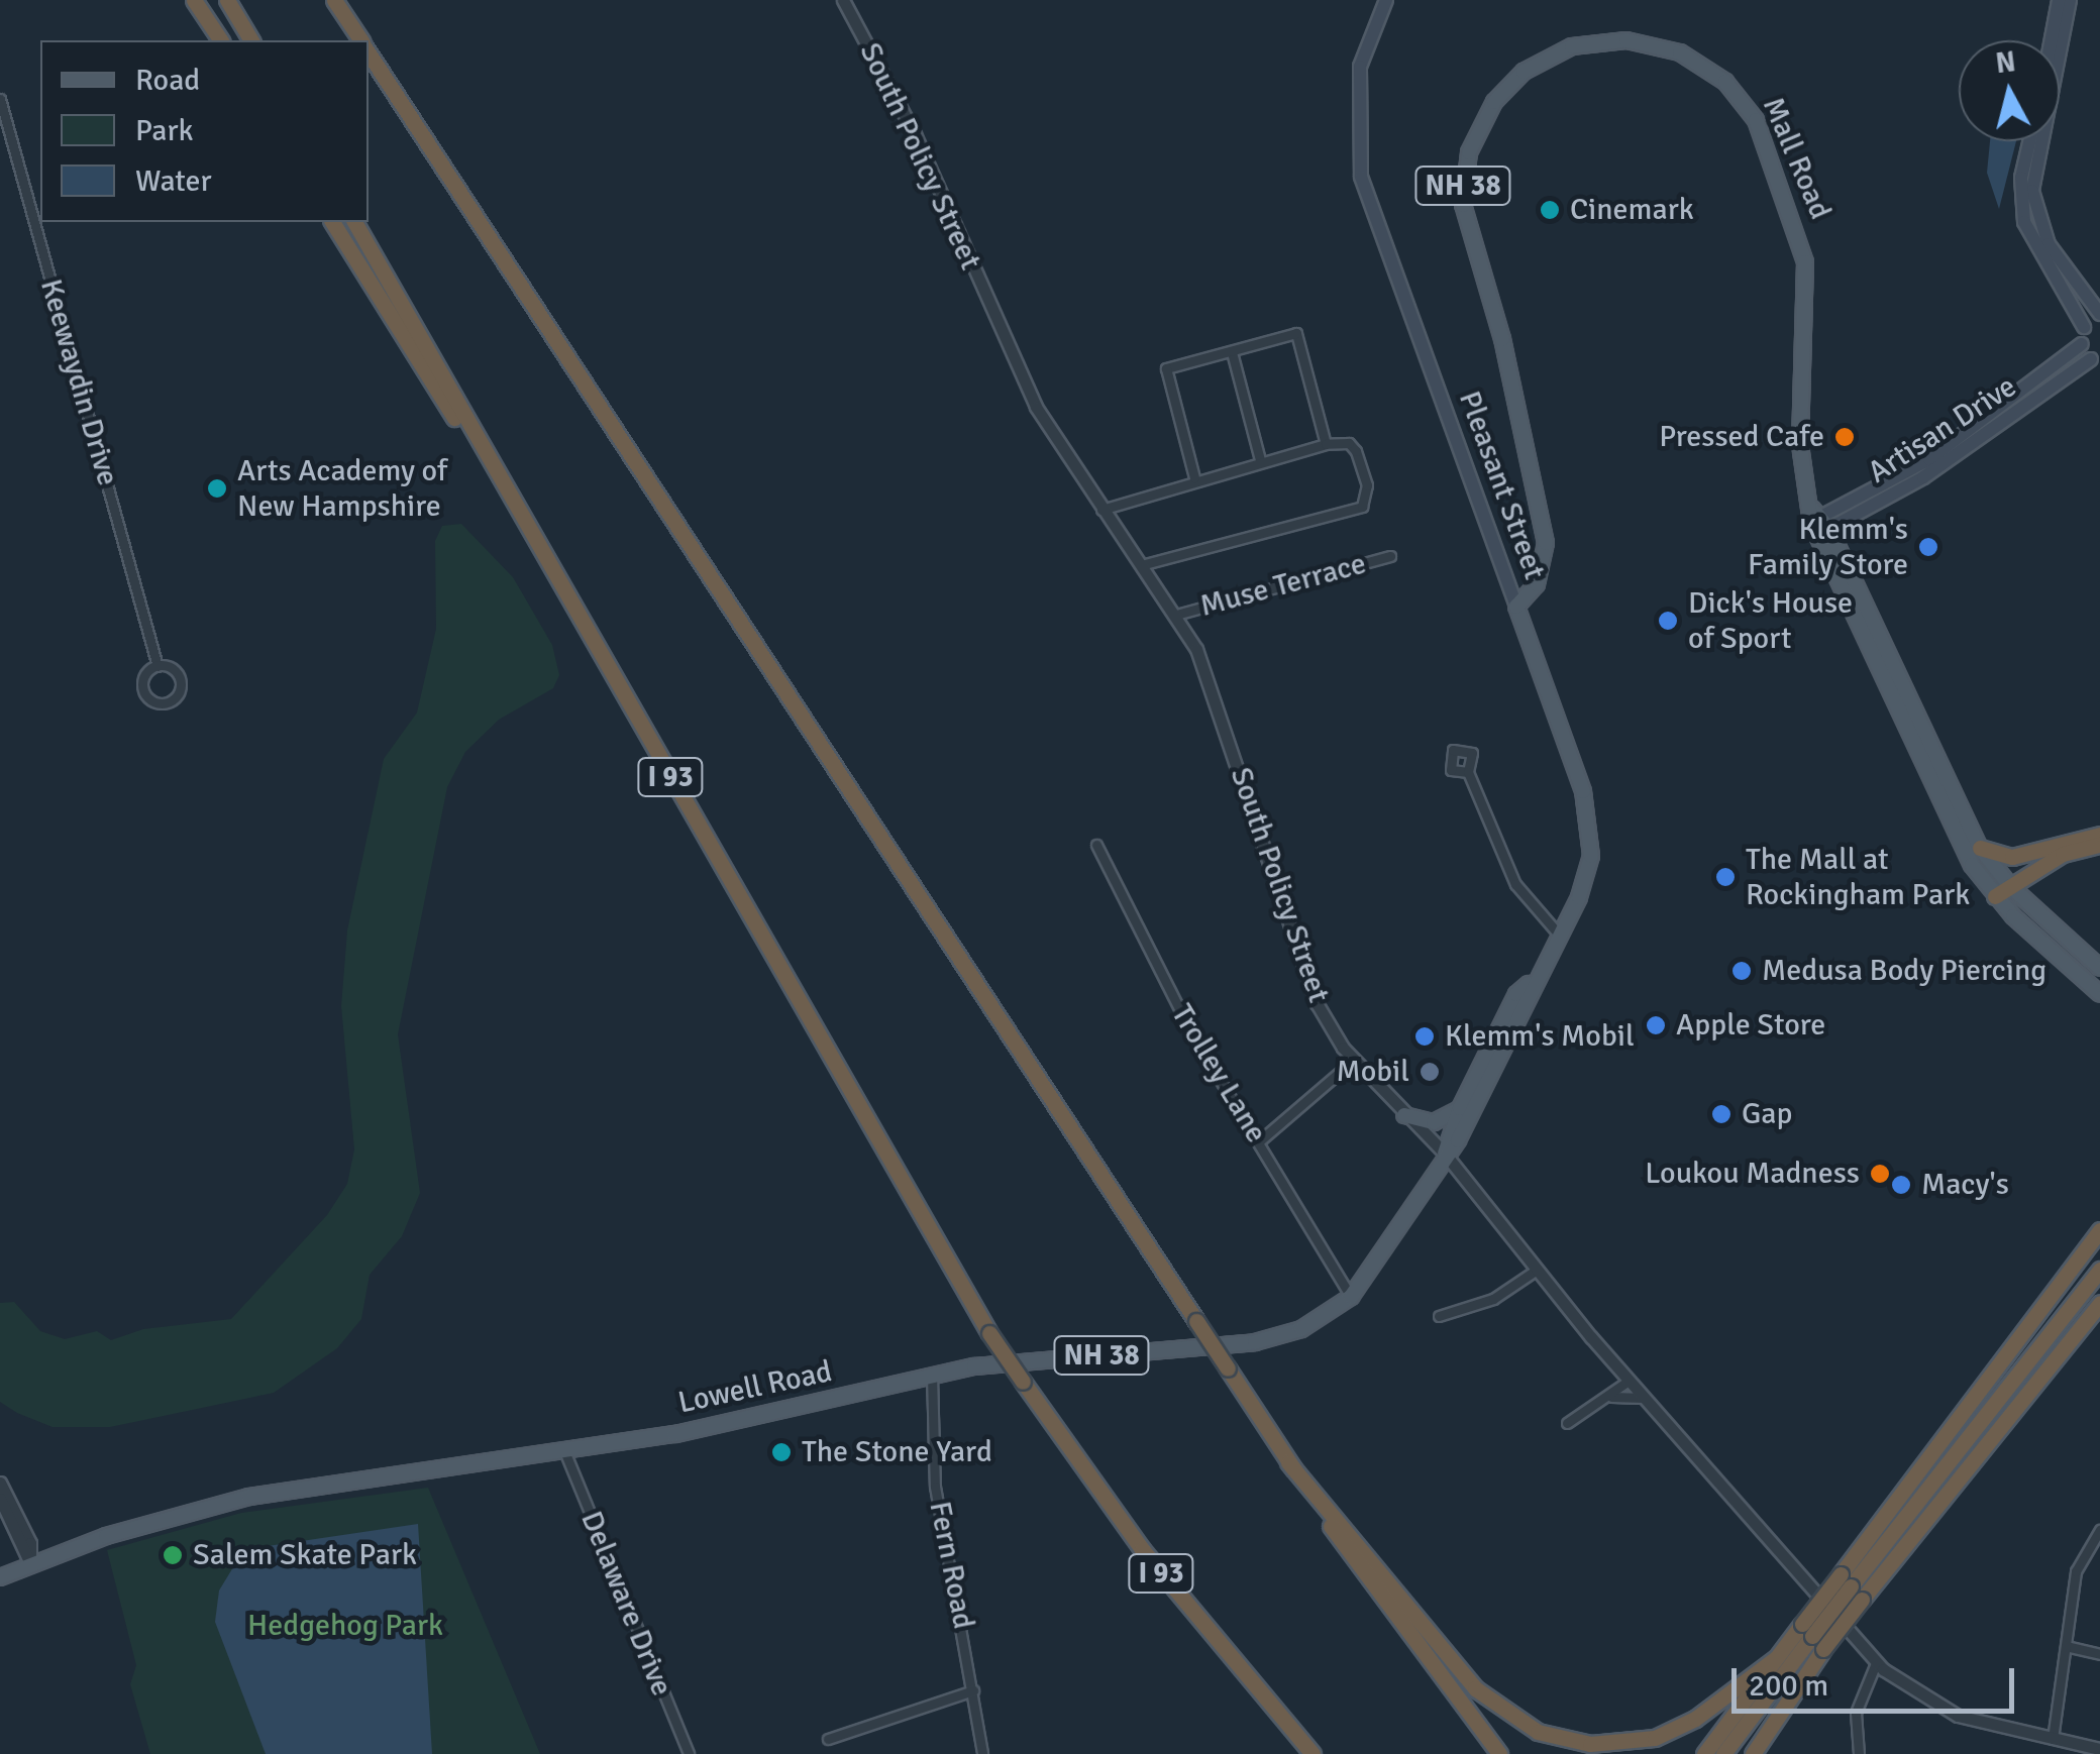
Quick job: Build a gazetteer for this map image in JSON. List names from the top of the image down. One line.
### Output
{"streets":{"highway":["I 93"],"main road":["Mall Road","NH 38","Artisan Drive","Pleasant Street","Lowell Road"],"street":["South Policy Street","Keewaydin Drive","Muse Terrace","Trolley Lane","Fern Road","Delaware Drive"]},"crossings":[["South Policy Street","Pleasant Street"],["South Policy Street","Muse Terrace"],["South Policy Street","Lowell Road"],["Mall Road","Artisan Drive"],["Mall Road","Pleasant Street"],["Pleasant Street","Lowell Road"],["Trolley Lane","Lowell Road"],["Lowell Road","Fern Road"],["Lowell Road","Delaware Drive"]],"parks":["Hedgehog Park"],"places":["Cinemark","Pressed Cafe","Arts Academy of New Hampshire","Klemm's Family Store","Dick's House of Sport","The Mall at Rockingham Park","Medusa Body Piercing","Apple Store","Klemm's Mobil","Mobil","Gap","Loukou Madness","Macy's","The Stone Yard","Salem Skate Park"],"legend":["Road","Park","Water"],"scale_bar":"200 m","north":"top"}
